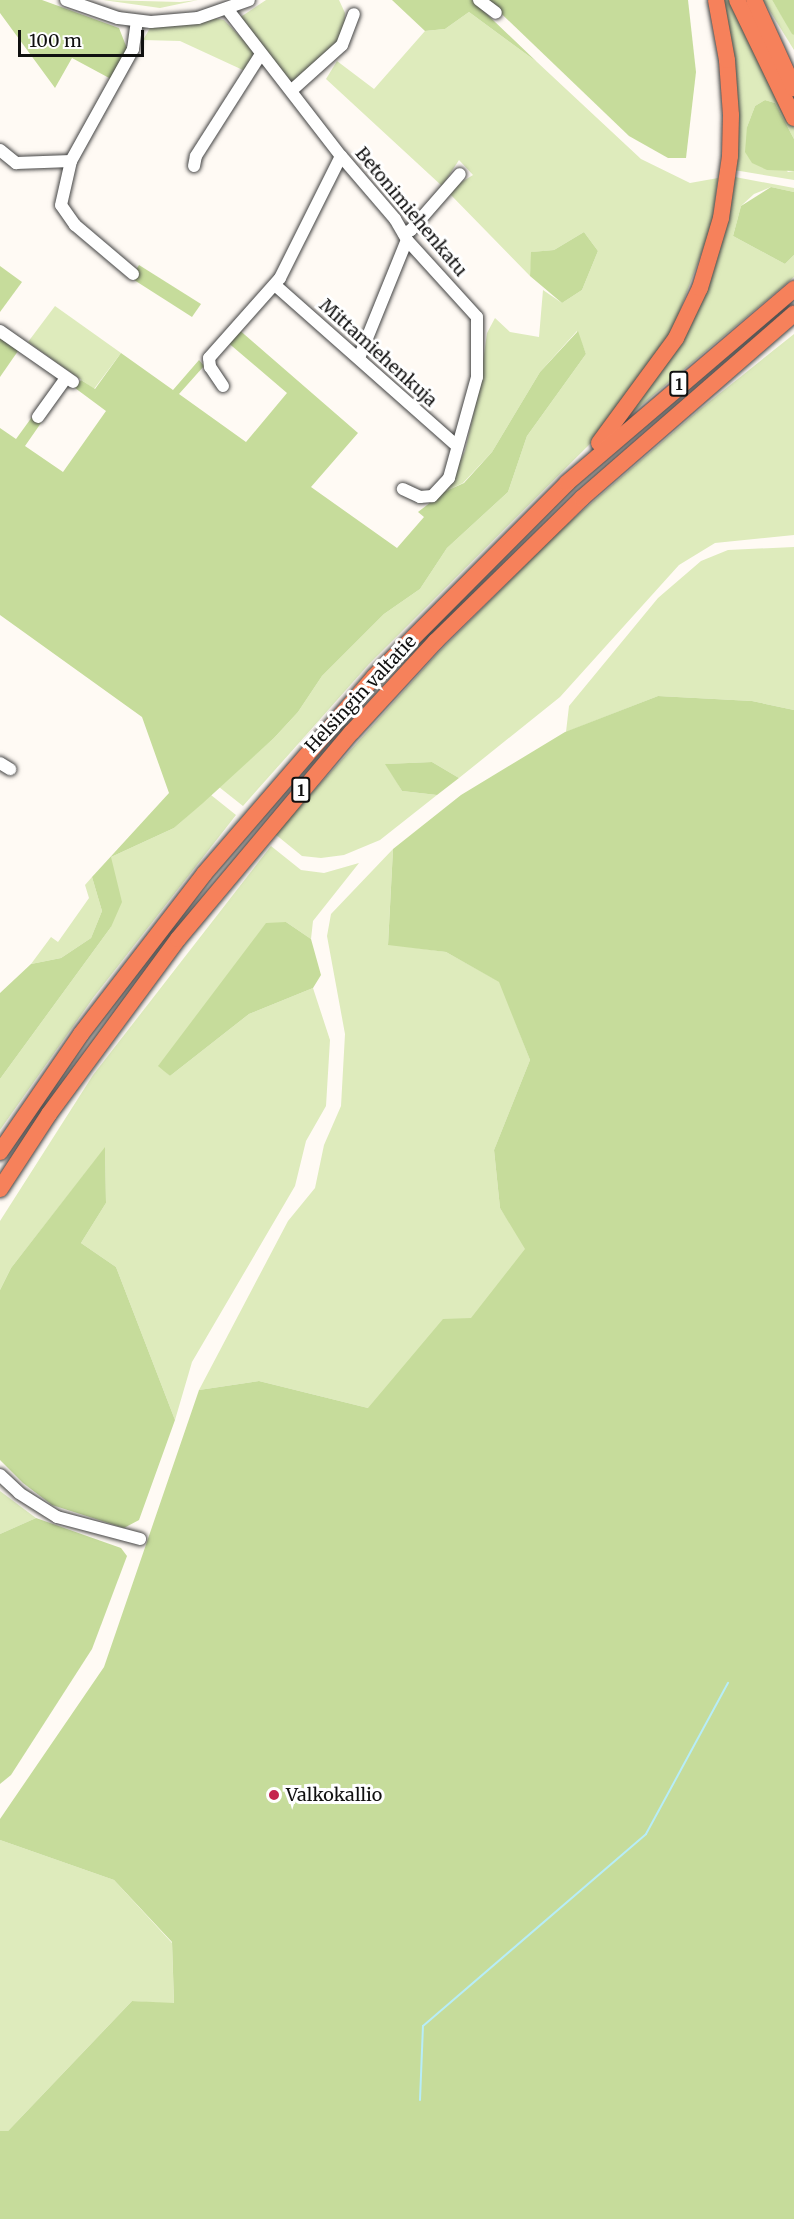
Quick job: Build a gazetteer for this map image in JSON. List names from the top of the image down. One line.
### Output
{"streets":{"highway":["1","Helsingin valtatie"],"street":["Betonimiehenkatu","Mittamiehenkuja"]},"crossings":[["Betonimiehenkatu","Mittamiehenkuja"]],"places":["Valkokallio"],"scale_bar":"100 m"}
